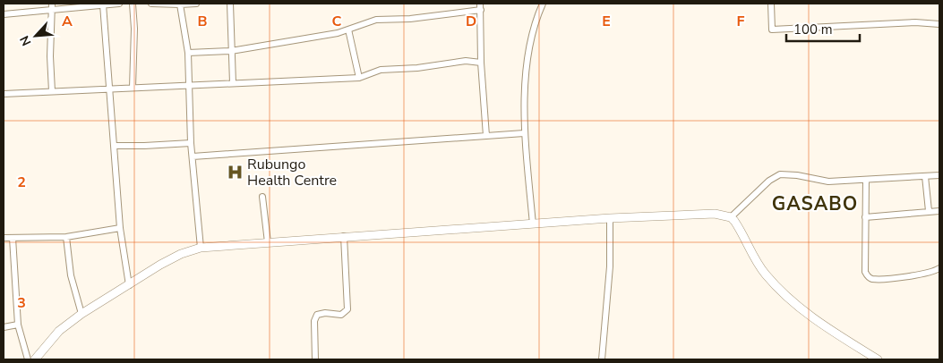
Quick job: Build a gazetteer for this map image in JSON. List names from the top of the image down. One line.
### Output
{"districts":["GASABO"],"places":{"hospital":["Rubungo Health Centre"]},"scale_bar":"100 m","north":"bottom left","grid":{"columns":["A","B","C","D","E","F"],"rows":["2","3"]}}
